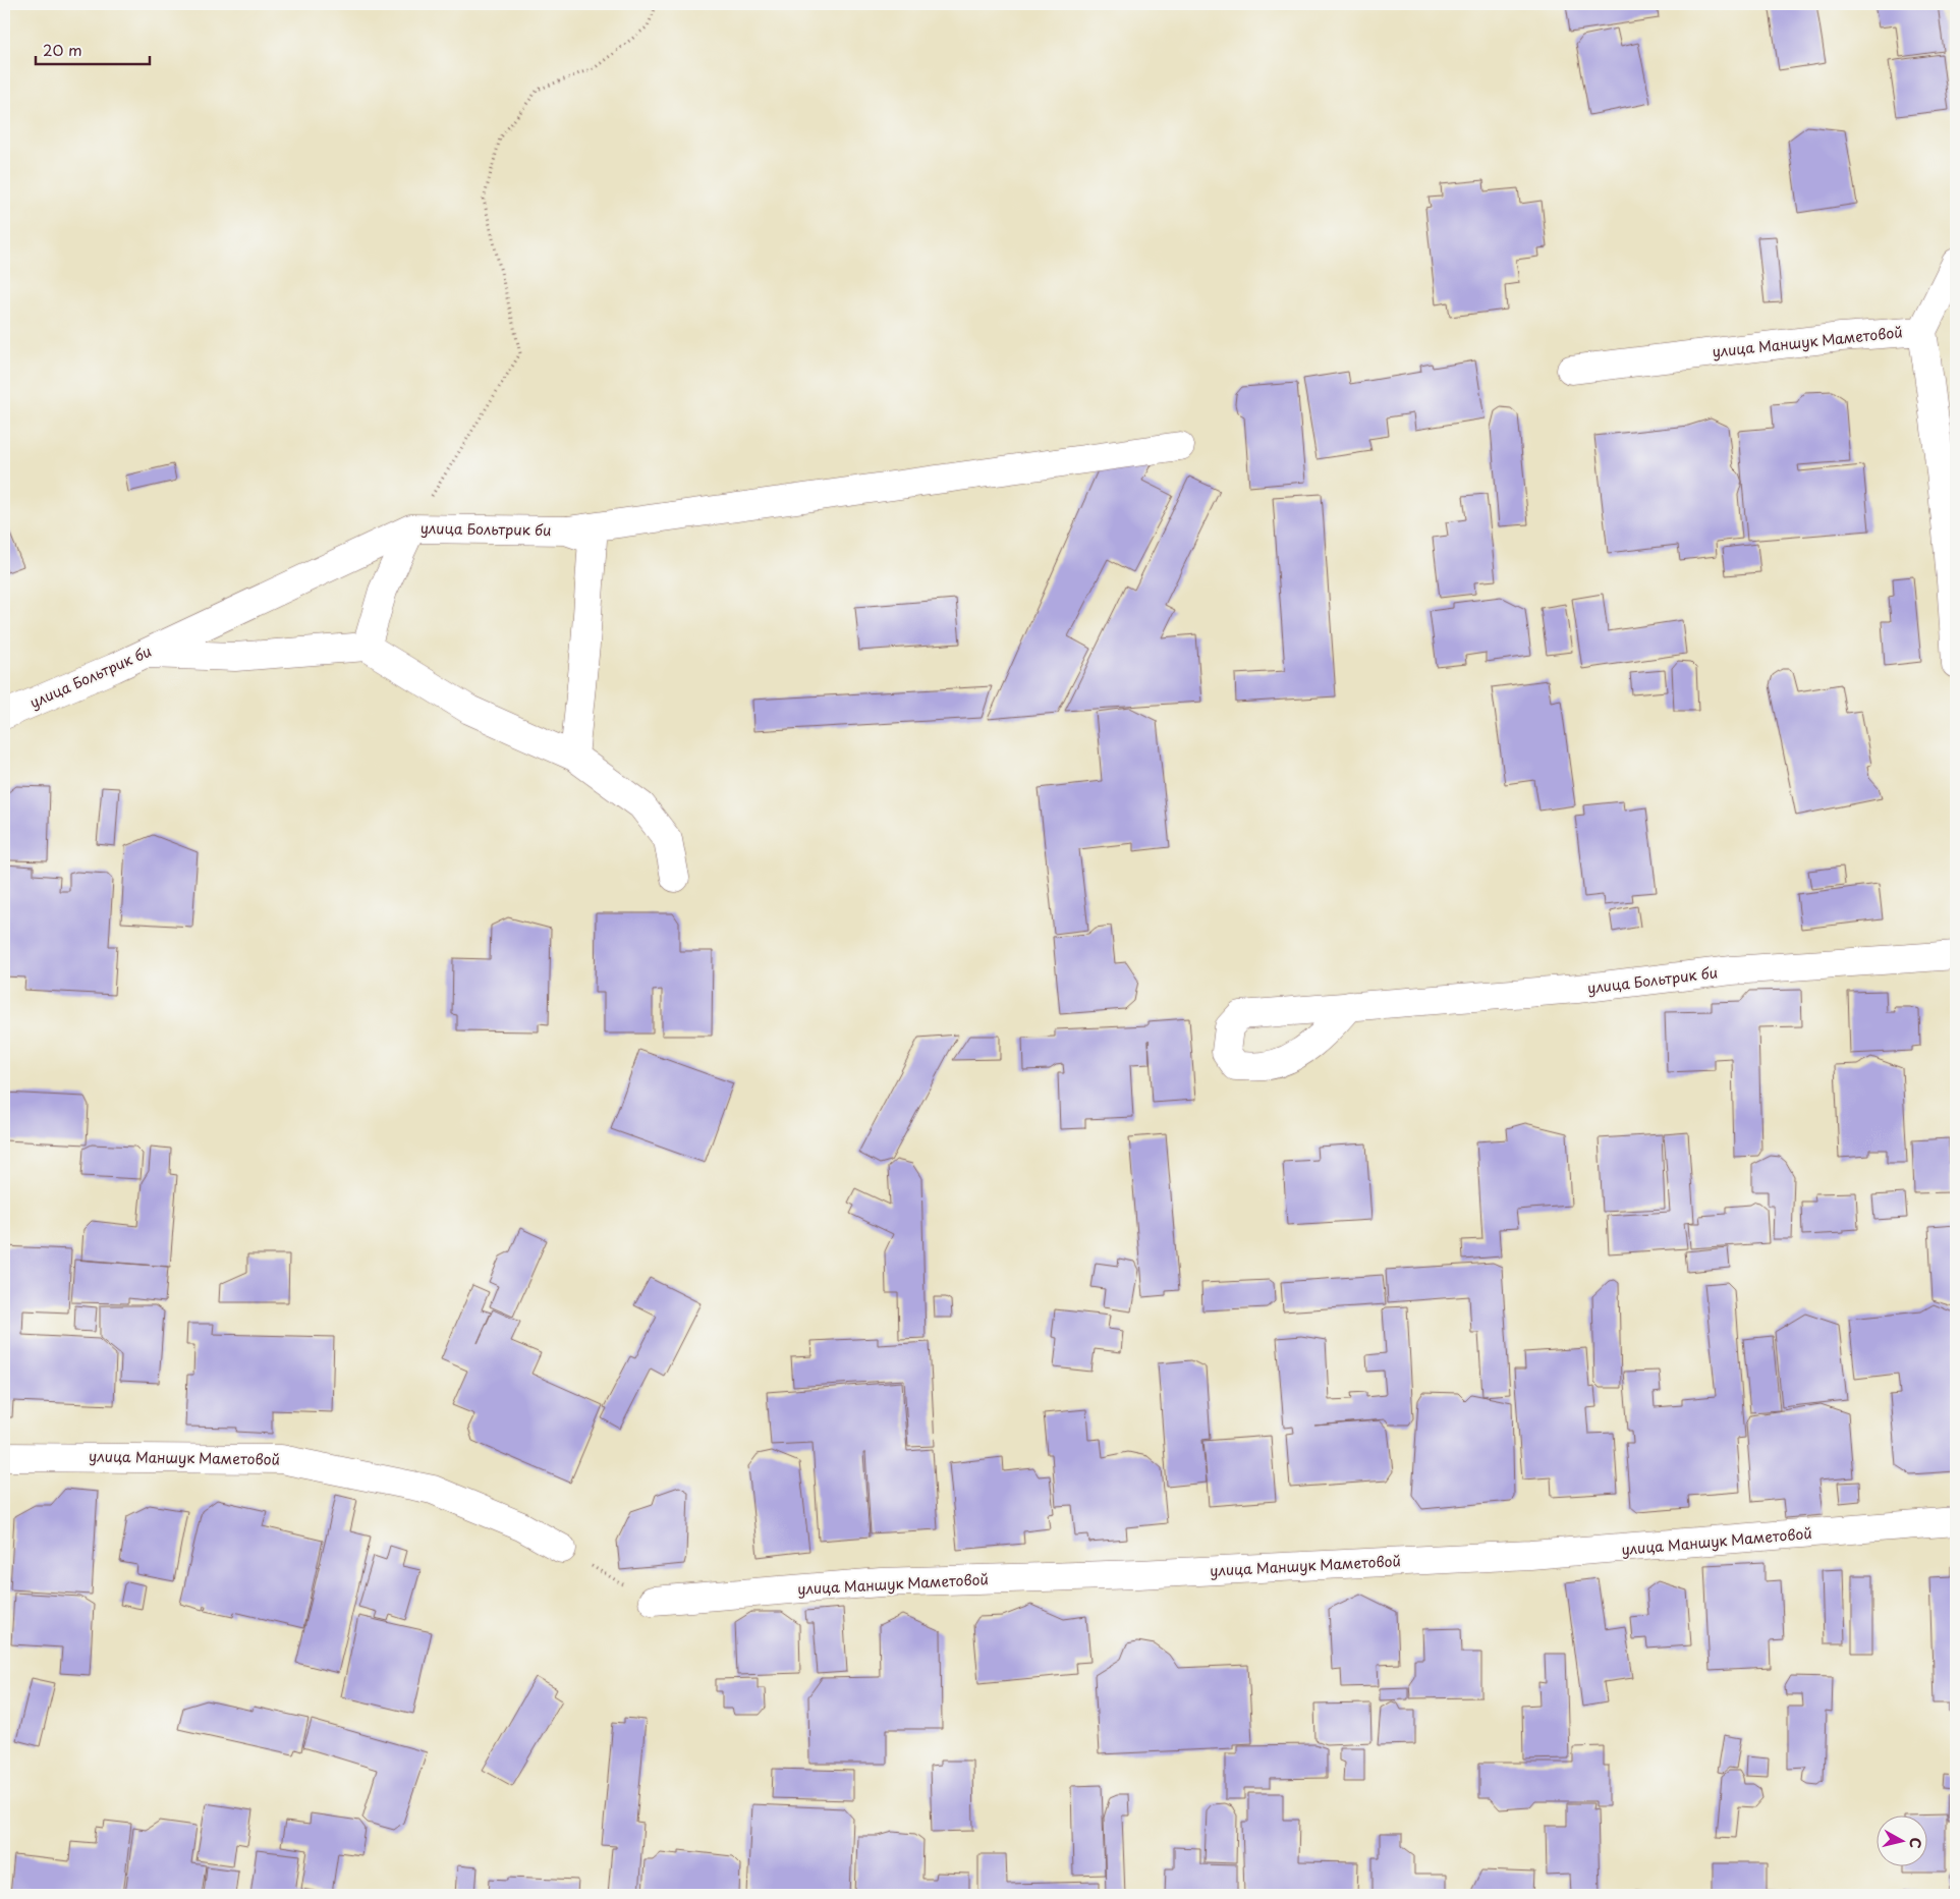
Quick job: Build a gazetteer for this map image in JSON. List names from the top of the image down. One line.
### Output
{"streets":{"street":["улица Маншук Маметовой","улица Больтрик би"]},"scale_bar":"20 m","north":"right"}
